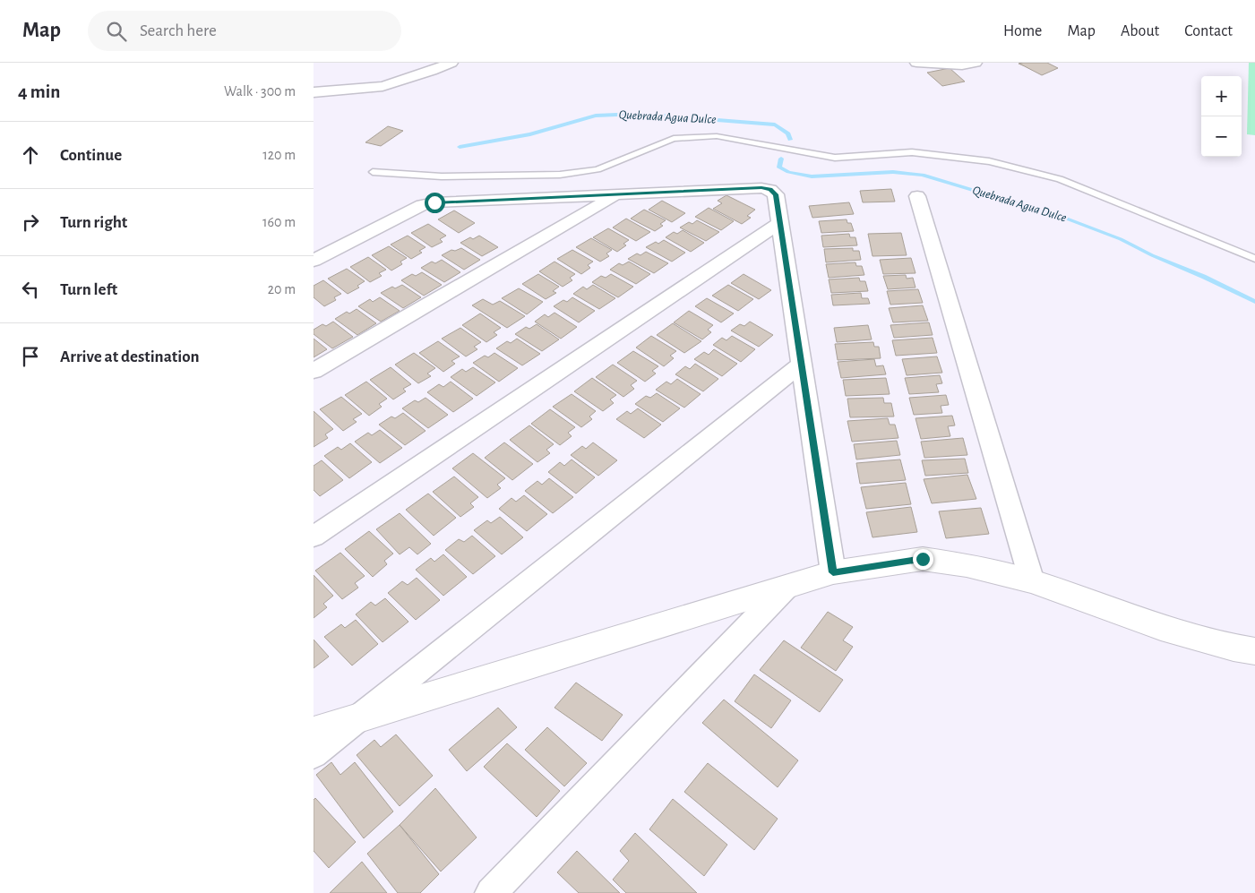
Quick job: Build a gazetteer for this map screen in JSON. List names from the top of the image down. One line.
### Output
{"water":["Quebrada Agua Dulce"],"page":{"header":"Map","search":"Search here","nav":["Home","Map","About","Contact"],"heading":["4 min","Walk · 300 m"],"map_buttons":["+","−"],"list":[["Continue","120 m"],["Turn right","160 m"],["Turn left","20 m"],"Arrive at destination"]}}
